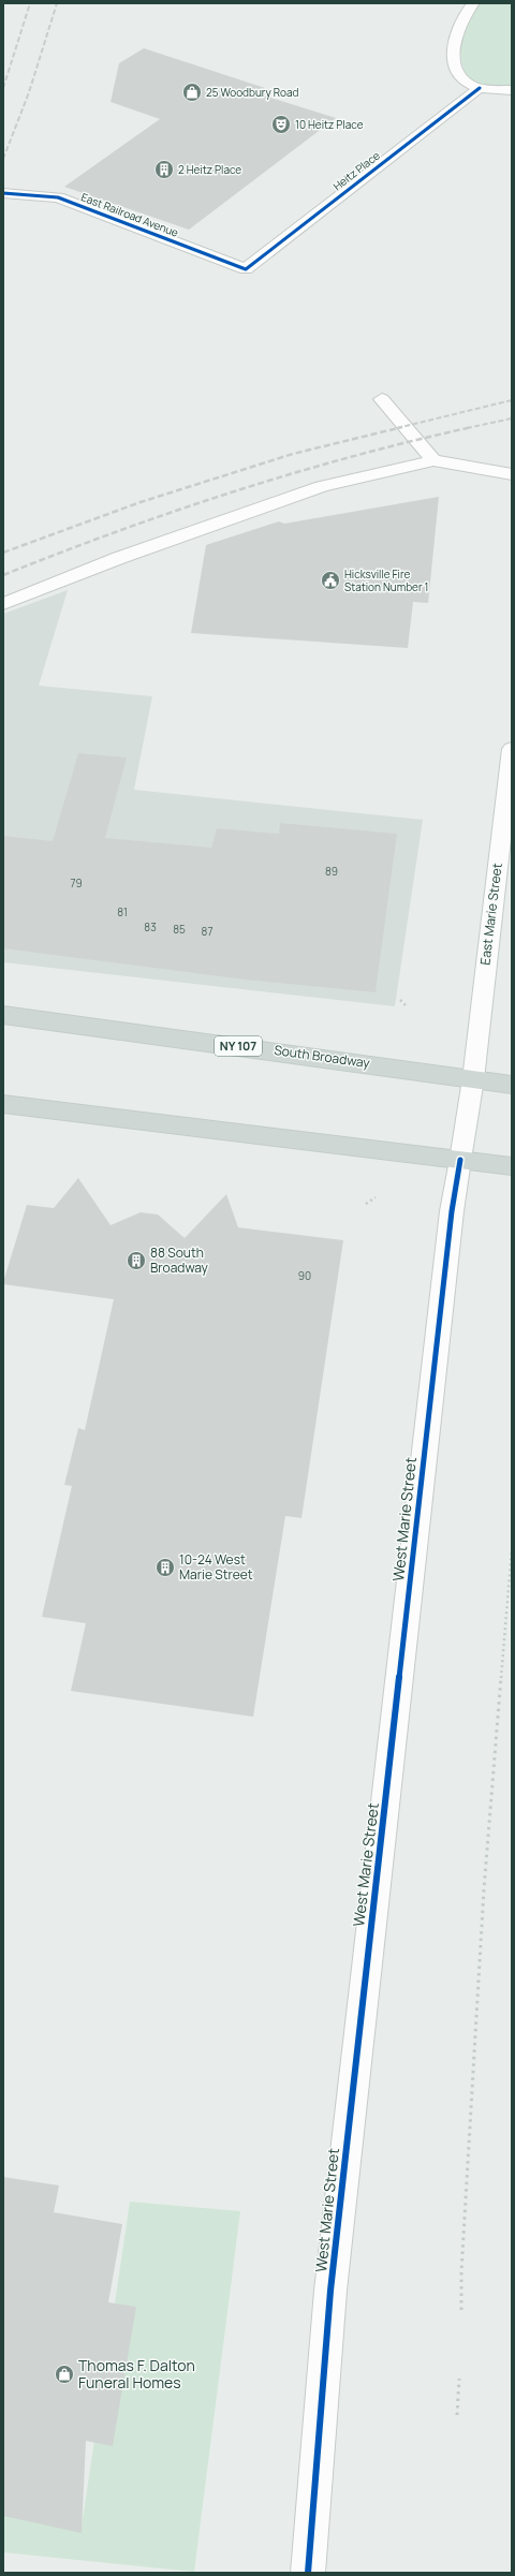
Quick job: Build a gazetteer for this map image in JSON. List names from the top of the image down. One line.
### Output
{"streets":{"main road":["NY 107","South Broadway"],"street":["Heitz Place","East Railroad Avenue","East Marie Street","West Marie Street"]},"crossings":[["Heitz Place","East Railroad Avenue"],["East Marie Street","South Broadway"],["East Marie Street","West Marie Street"],["South Broadway","West Marie Street"]],"places":{"shop":["25 Woodbury Road","Thomas F. Dalton Funeral Homes"],"theatre":["10 Heitz Place"],"building":["2 Heitz Place","88 South Broadway","10-24 West Marie Street"],"public building":["Hicksville Fire Station Number 1"]},"house_numbers":["89","79","81","83","85","87","90"]}
